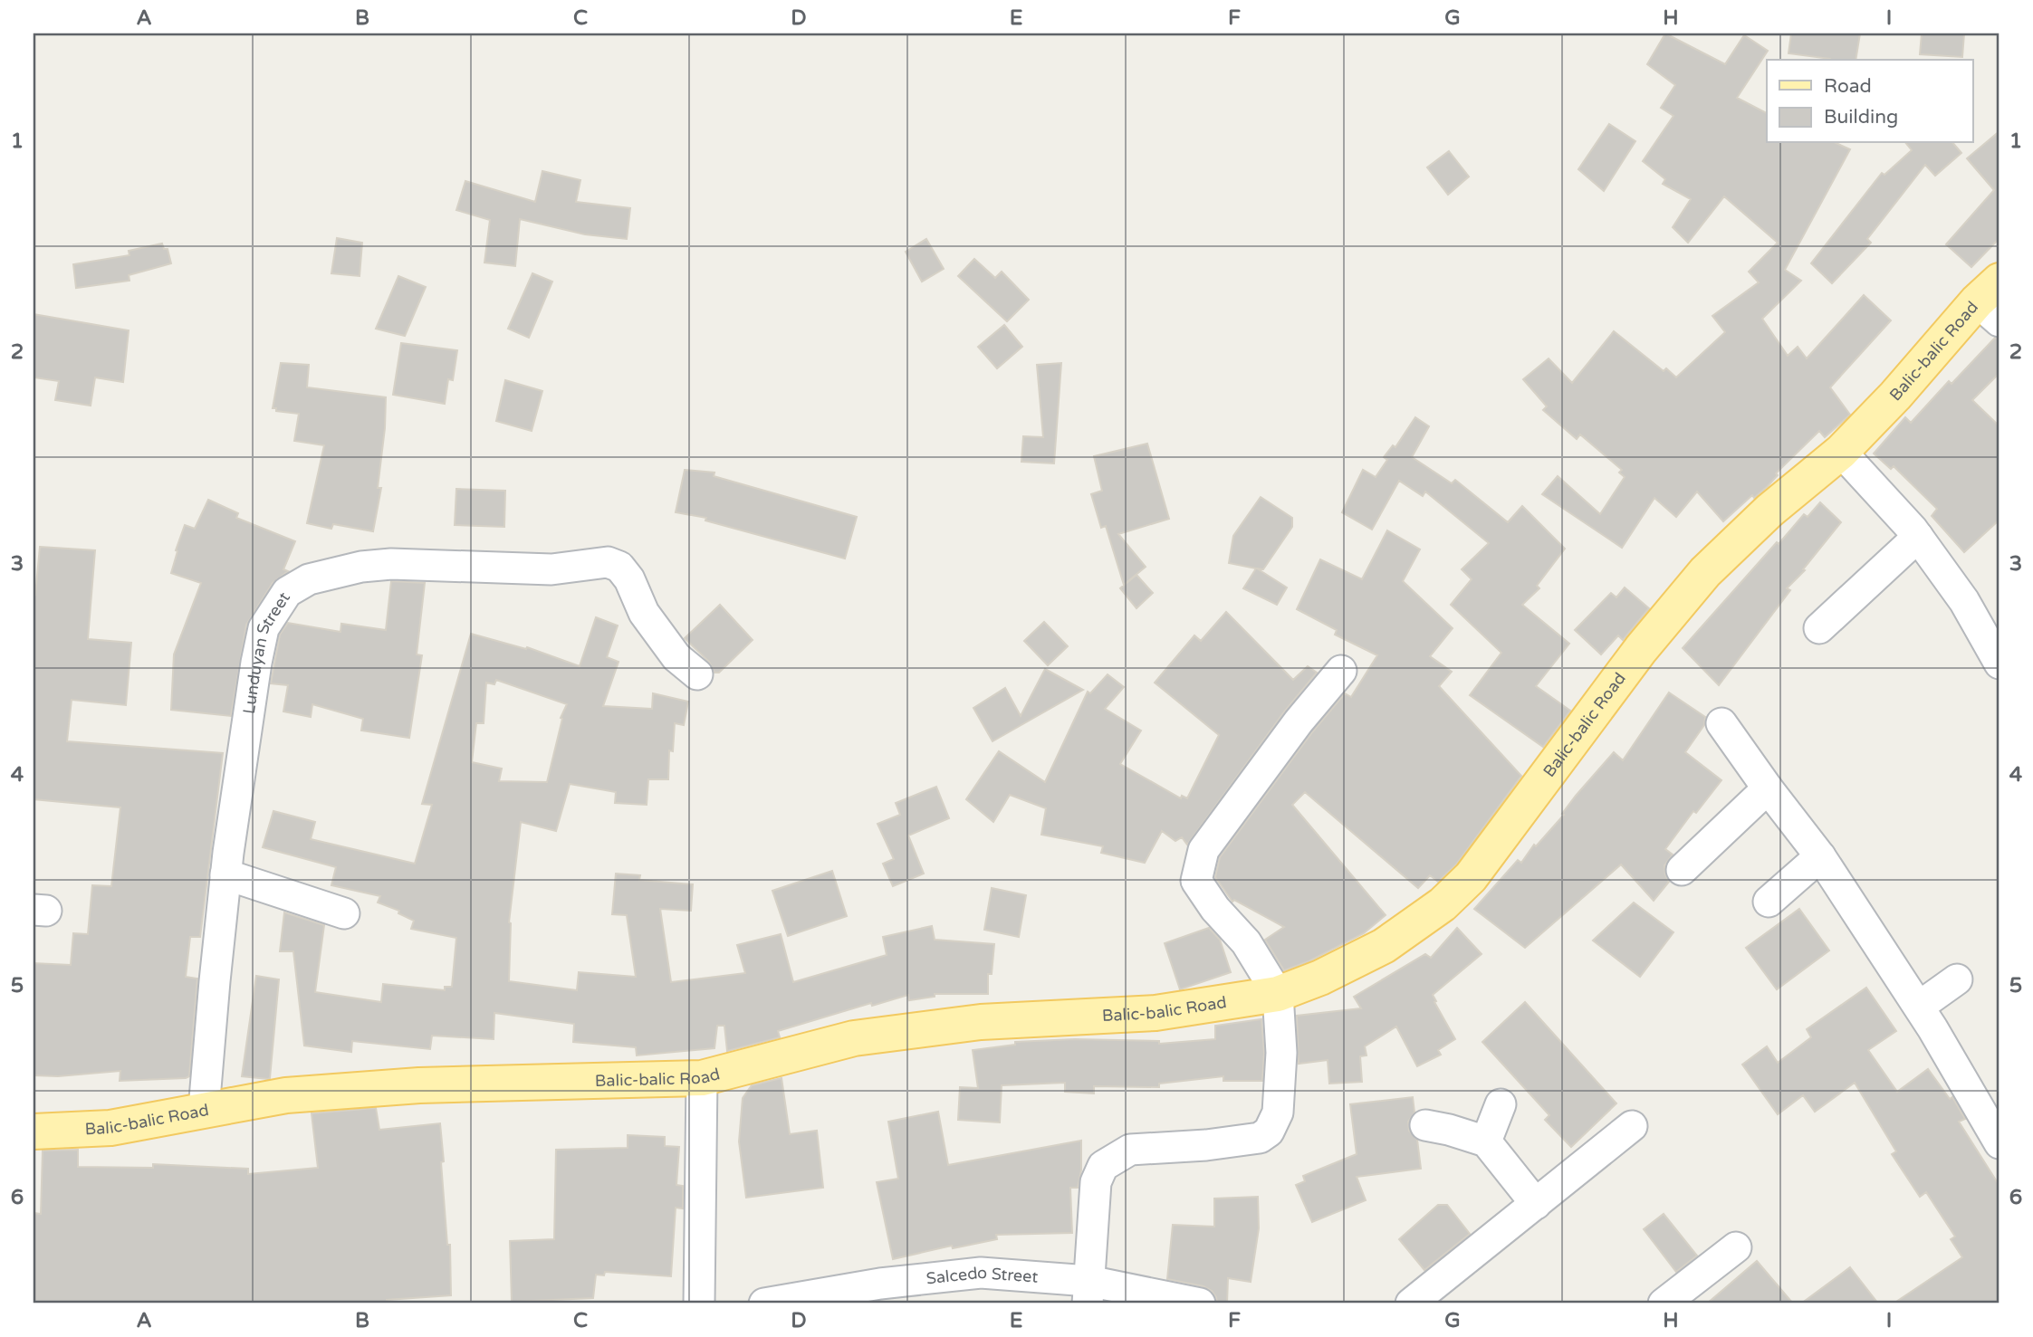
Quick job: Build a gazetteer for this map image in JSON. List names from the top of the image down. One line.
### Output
{"streets":{"main road":["Balic-balic Road"],"street":["Lunduyan Street","Salcedo Street"]},"crossings":[["Balic-balic Road","Lunduyan Street"]],"legend":["Road","Building"],"grid":{"columns":["A","B","C","D","E","F","G","H","I"],"rows":["1","2","3","4","5","6"]}}
